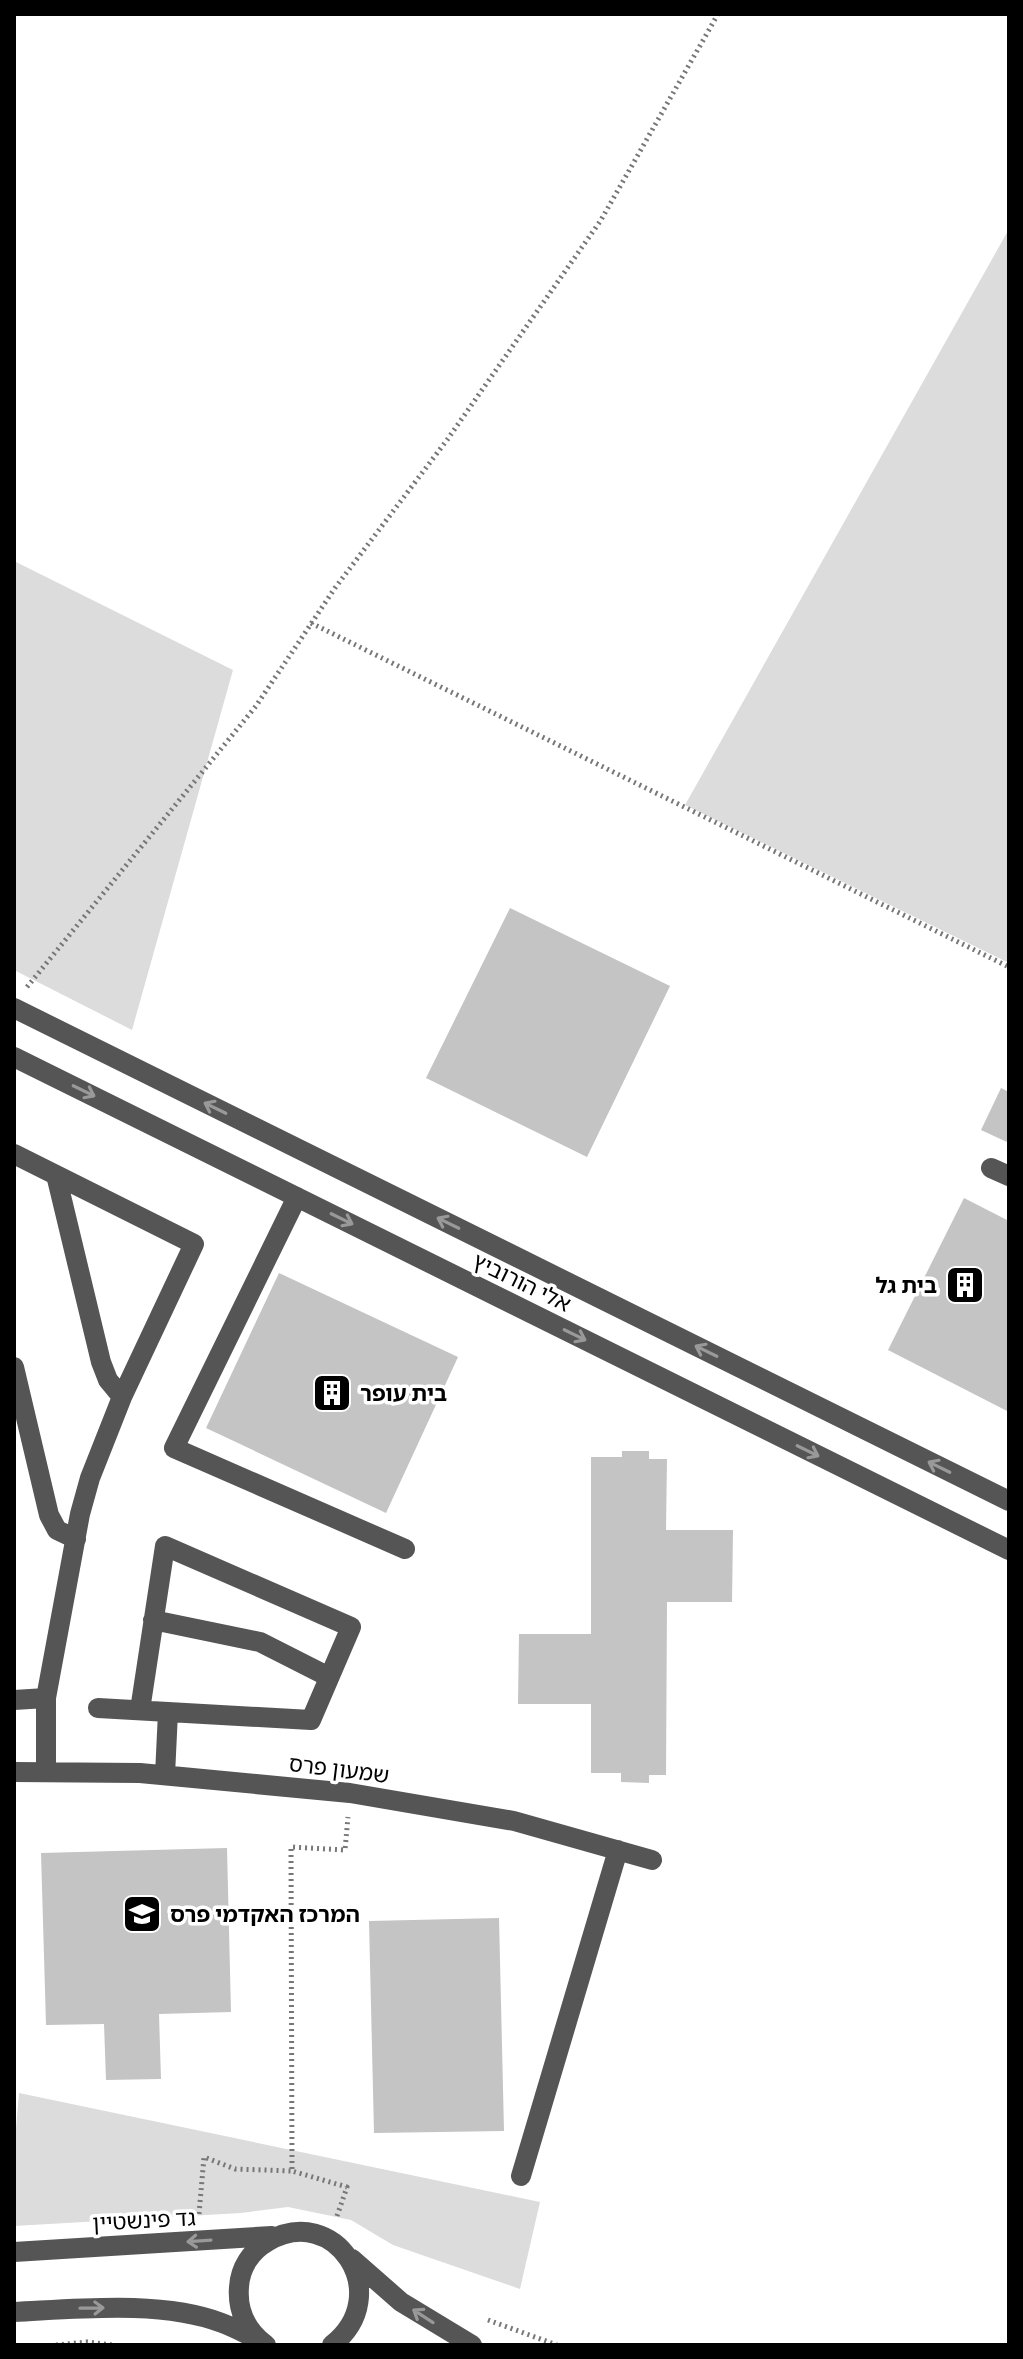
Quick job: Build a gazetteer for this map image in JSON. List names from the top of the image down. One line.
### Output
{"streets":{"street":["אלי הורוביץ","שמעון פרס","גד פינשטיין"]},"places":{"building":["בית גל","בית עופר"],"school or university":["המרכז האקדמי פרס"]}}
